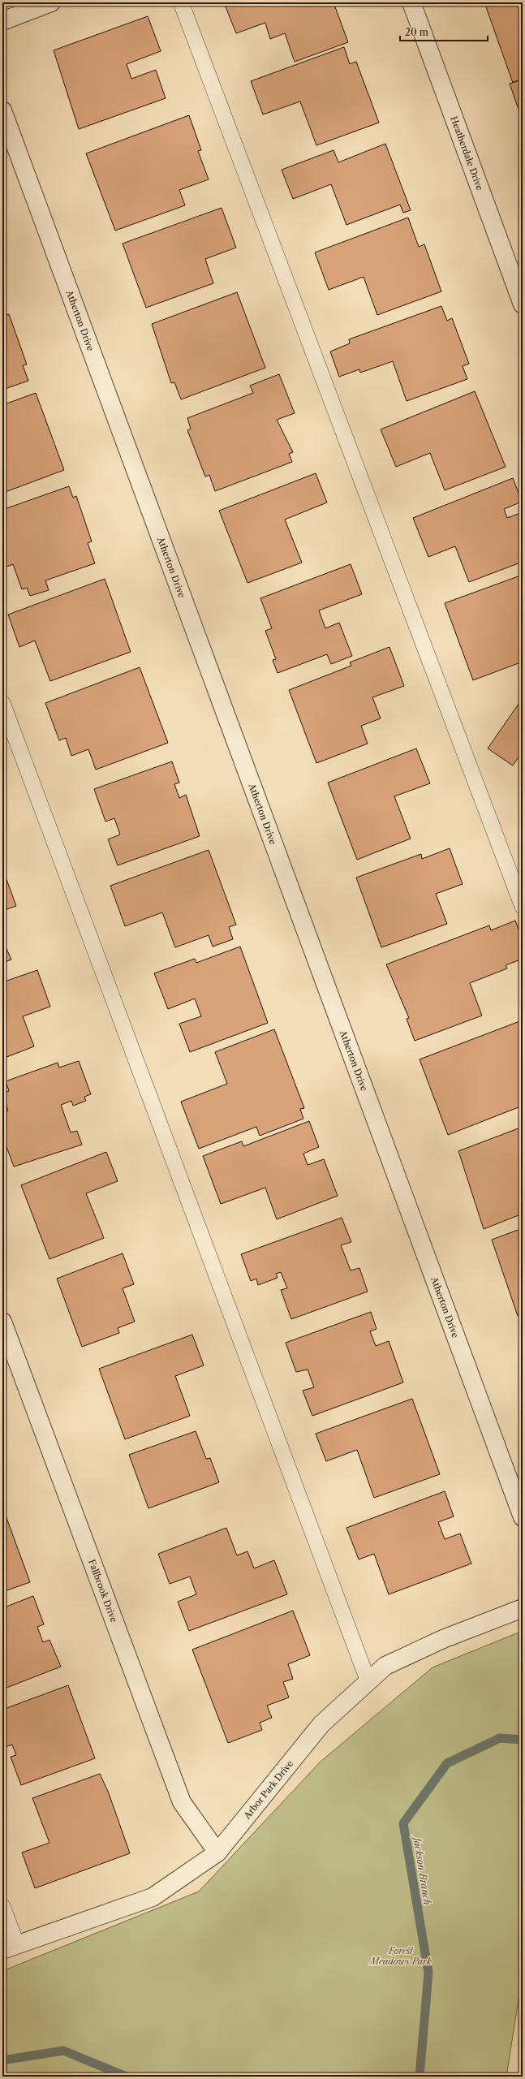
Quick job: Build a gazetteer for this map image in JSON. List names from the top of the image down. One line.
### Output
{"streets":{"street":["Heatherdale Drive","Atherton Drive","Fallbrook Drive","Arbor Park Drive"]},"crossings":[["Fallbrook Drive","Arbor Park Drive"]],"water":["Jackson Branch"],"parks":["Forest Meadows Park"],"scale_bar":"20 m"}
